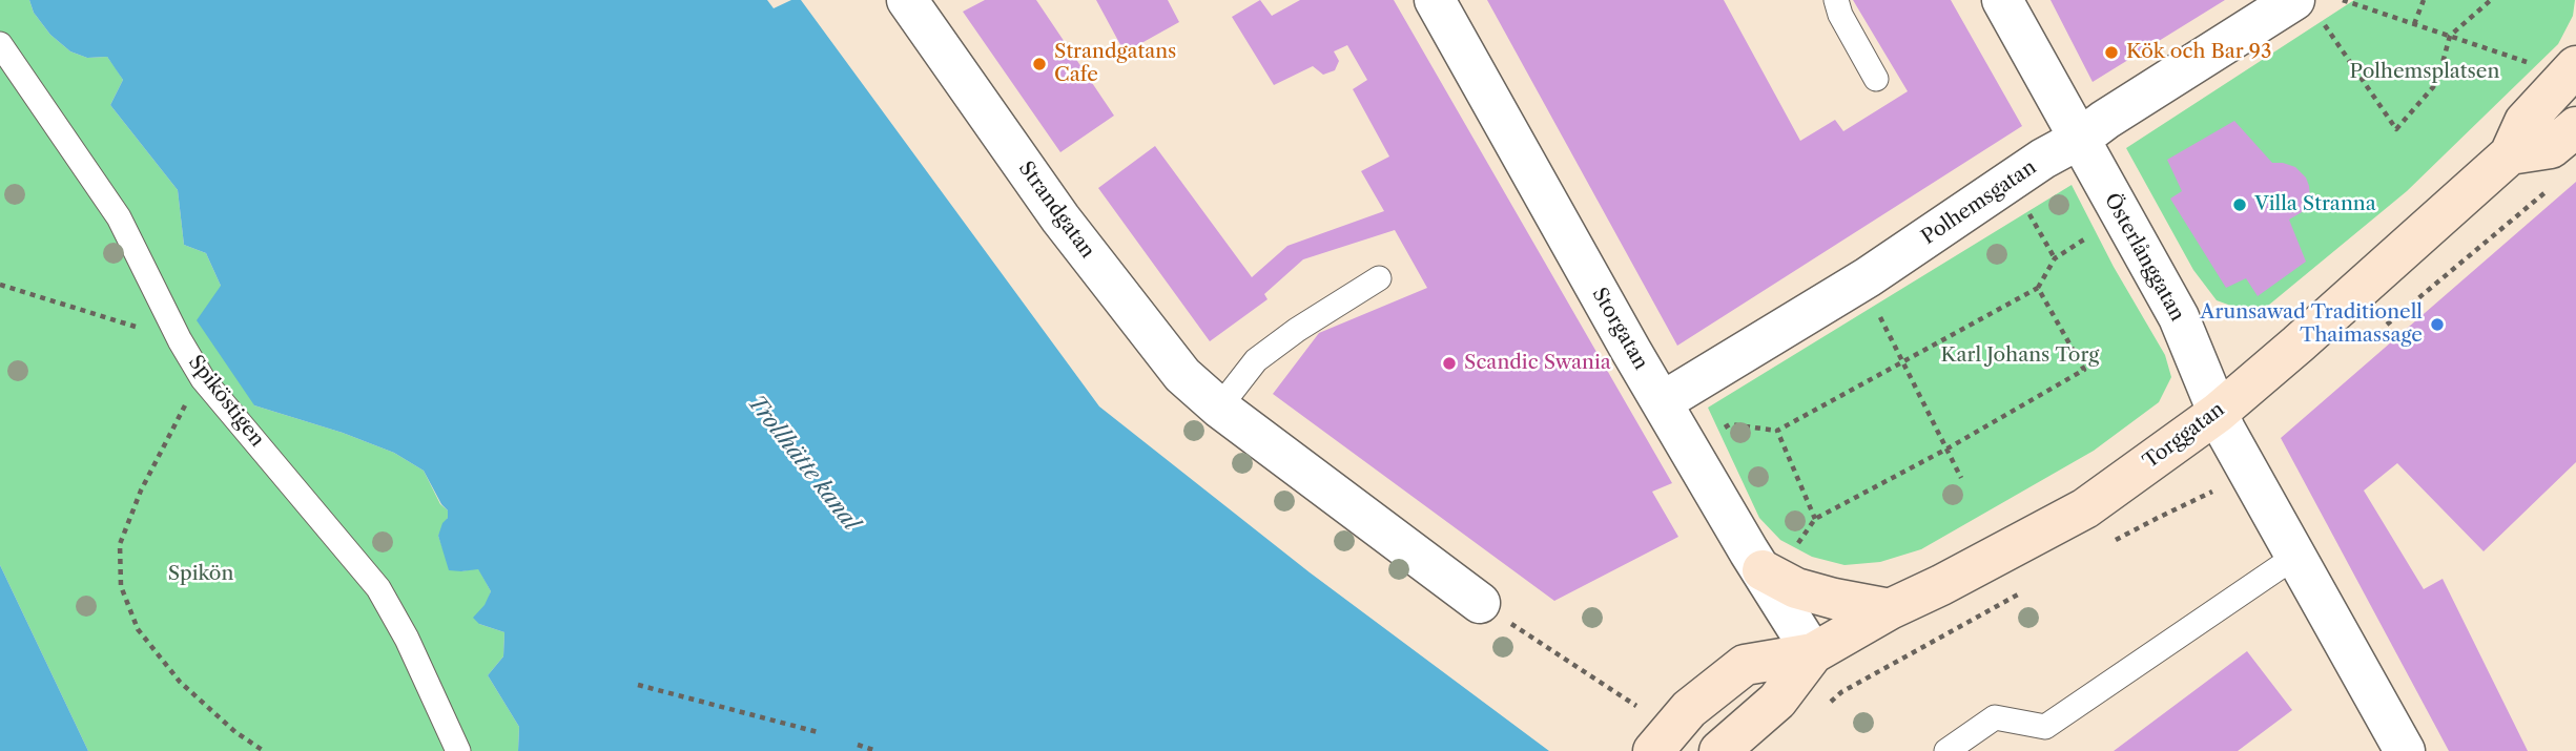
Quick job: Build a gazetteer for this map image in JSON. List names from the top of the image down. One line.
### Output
{"streets":{"main road":["Torggatan"],"street":["Polhemsgatan","Strandgatan","Österlånggatan","Storgatan"],"lane":["Spiköstigen"]},"crossings":[["Polhemsgatan","Österlånggatan"],["Polhemsgatan","Storgatan"],["Österlånggatan","Torggatan"],["Storgatan","Torggatan"]],"water":["Trollhätte kanal"],"parks":["Polhemsplatsen","Karl Johans Torg","Spikön"],"places":["Kök och Bar 93","Strandgatans Cafe","Villa Stranna","Arunsawad Traditionell Thaimassage","Scandic Swania"]}
